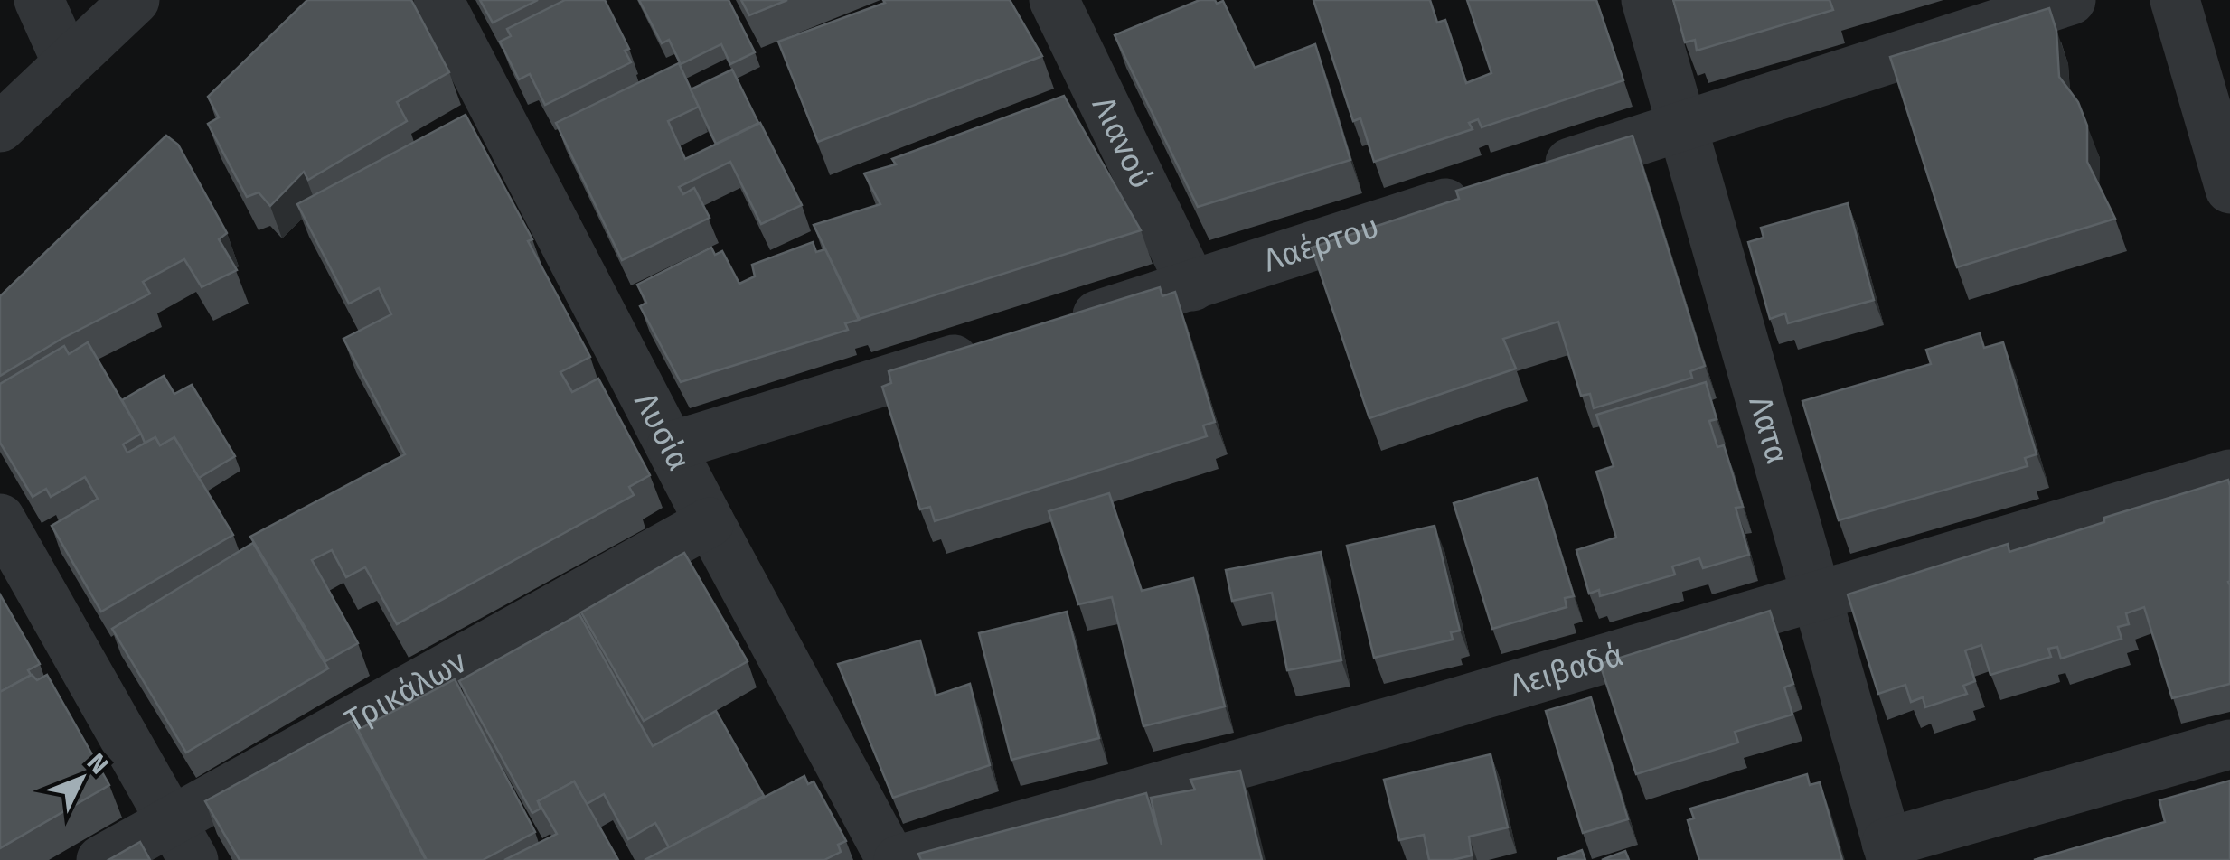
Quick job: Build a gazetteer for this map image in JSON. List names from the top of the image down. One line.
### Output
{"streets":{"street":["Λιανού","Λαέρτου","Λατα","Λυσία","Λειβαδά","Τρικάλων"]},"crossings":[["Λιανού","Λαέρτου"],["Λατα","Λειβαδά"],["Λυσία","Τρικάλων"]],"north":"top right"}
